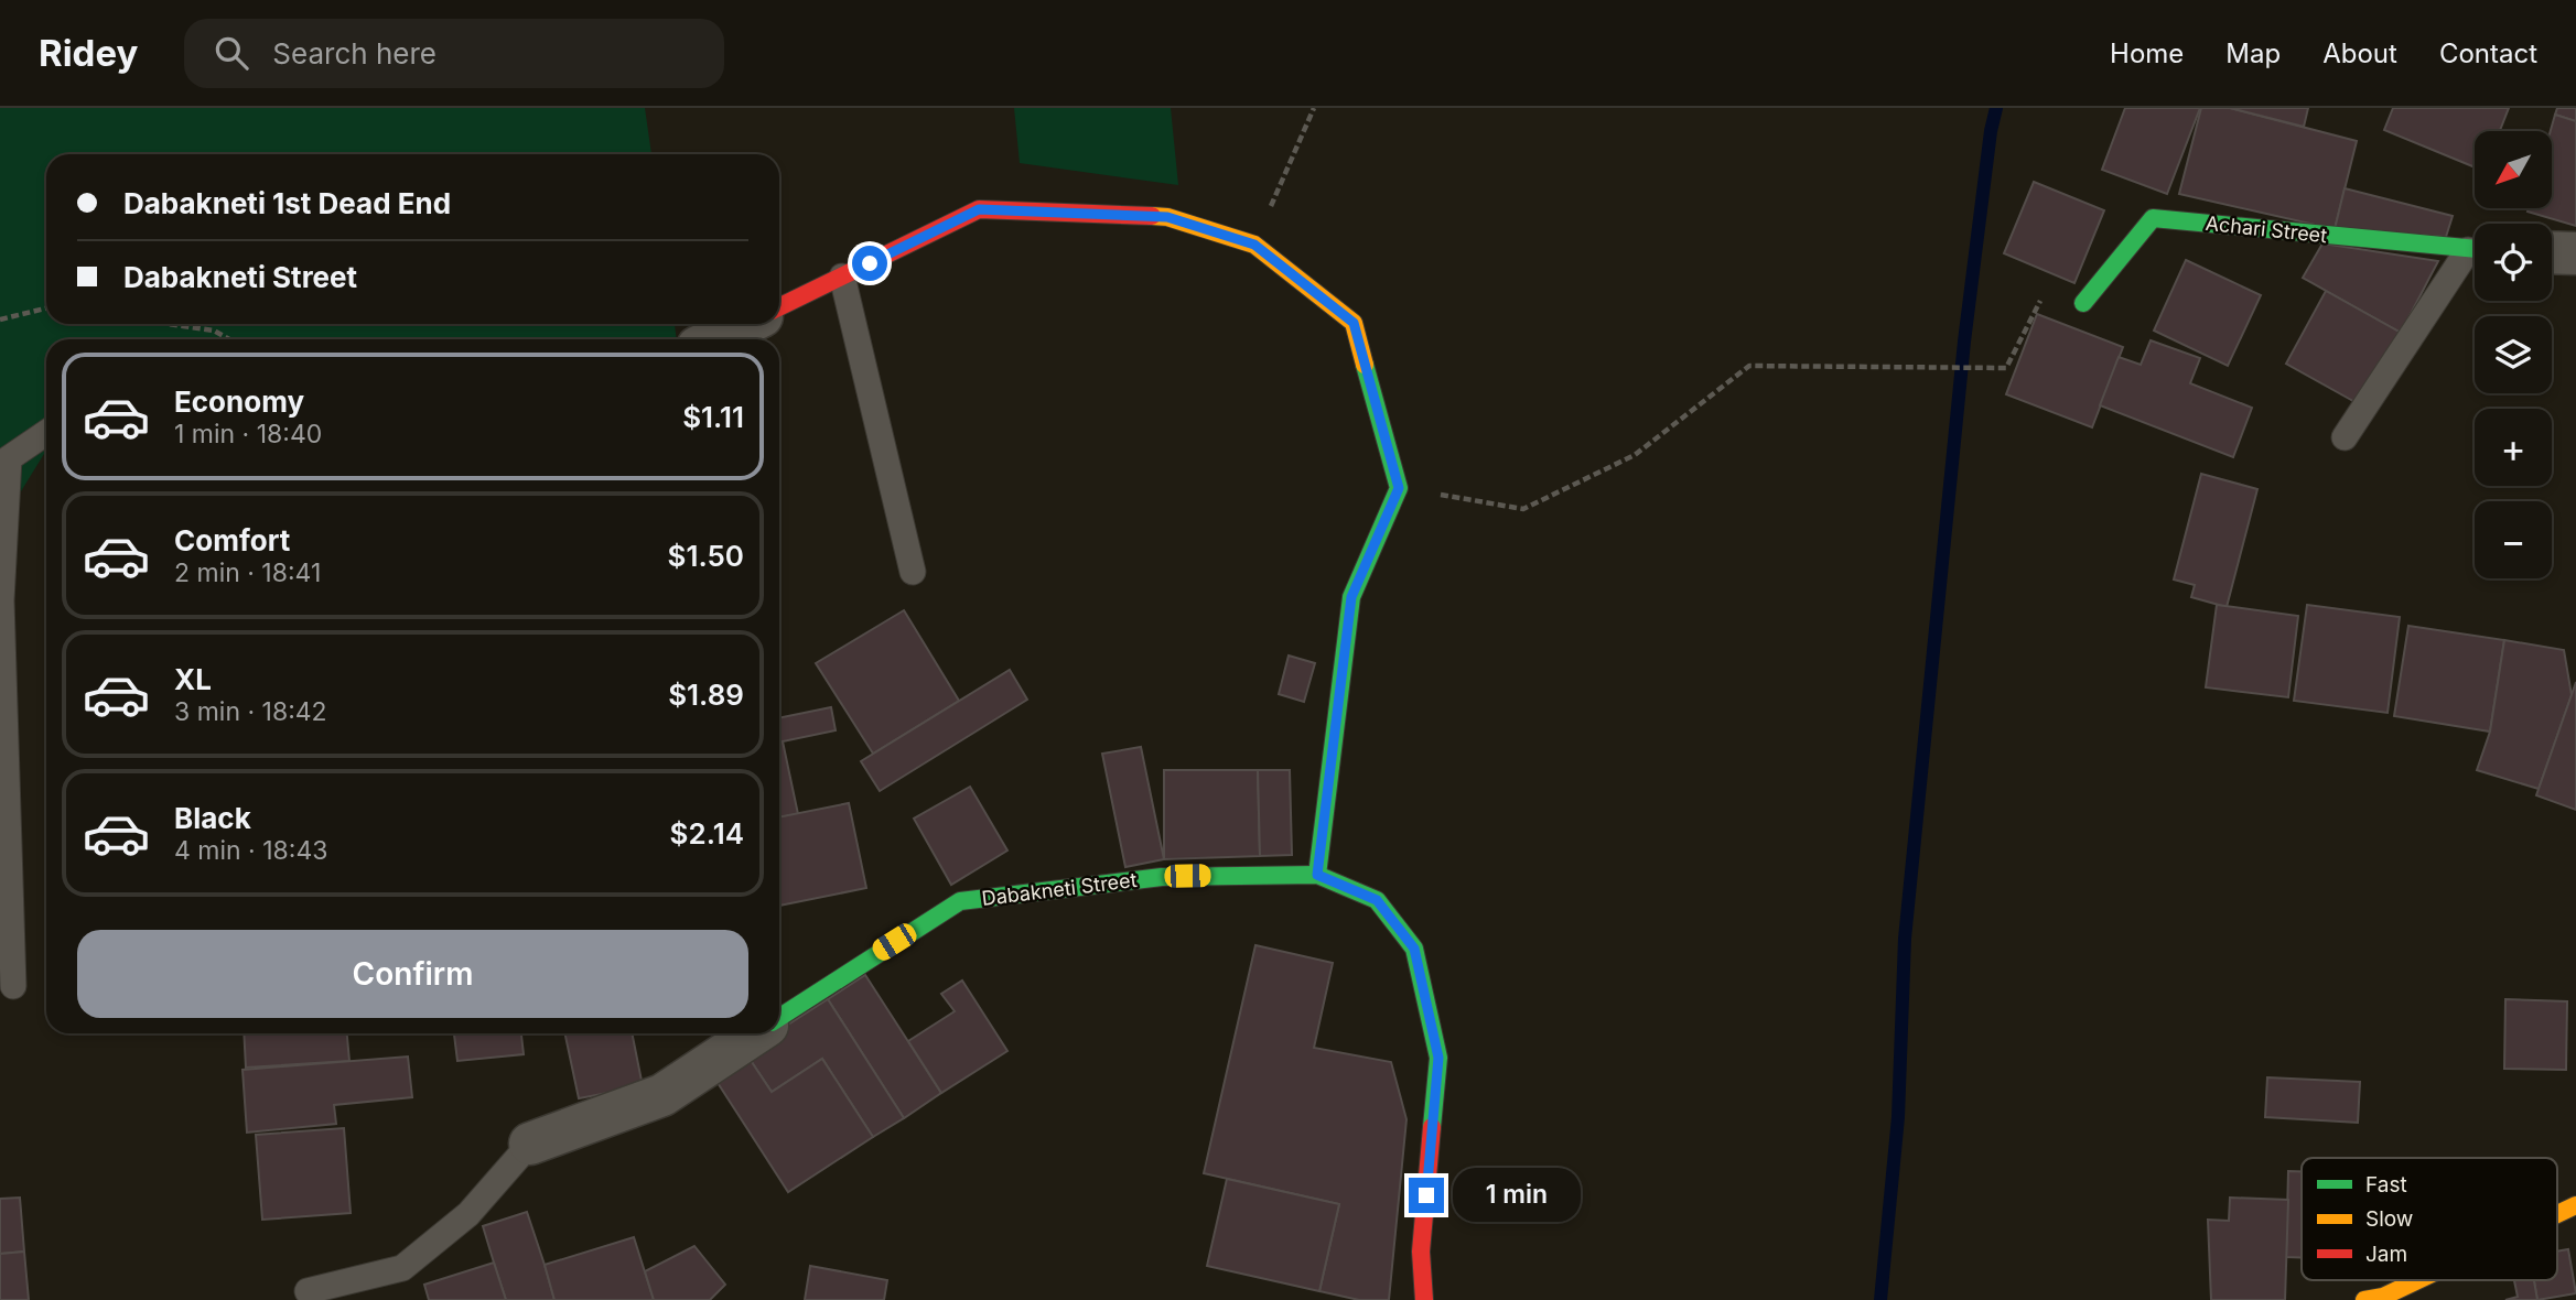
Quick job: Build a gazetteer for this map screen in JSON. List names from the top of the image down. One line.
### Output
{"streets":{"street":["Achari Street","Dabakneti Street"]},"legend":["Fast","Slow","Jam"],"north":"bottom left","page":{"header":"Ridey","search":"Search here","nav":["Home","Map","About","Contact"],"map_buttons":["+","−"],"banner":["Dabakneti 1st Dead End","Dabakneti Street"],"list":[{"name":"Economy","note":"1 min · 18:40","value":"$1.11"},{"name":"Comfort","note":"2 min · 18:41","value":"$1.50"},{"name":"XL","note":"3 min · 18:42","value":"$1.89"},{"name":"Black","note":"4 min · 18:43","value":"$2.14"}],"buttons":"Confirm","bubble":"1 min"}}
